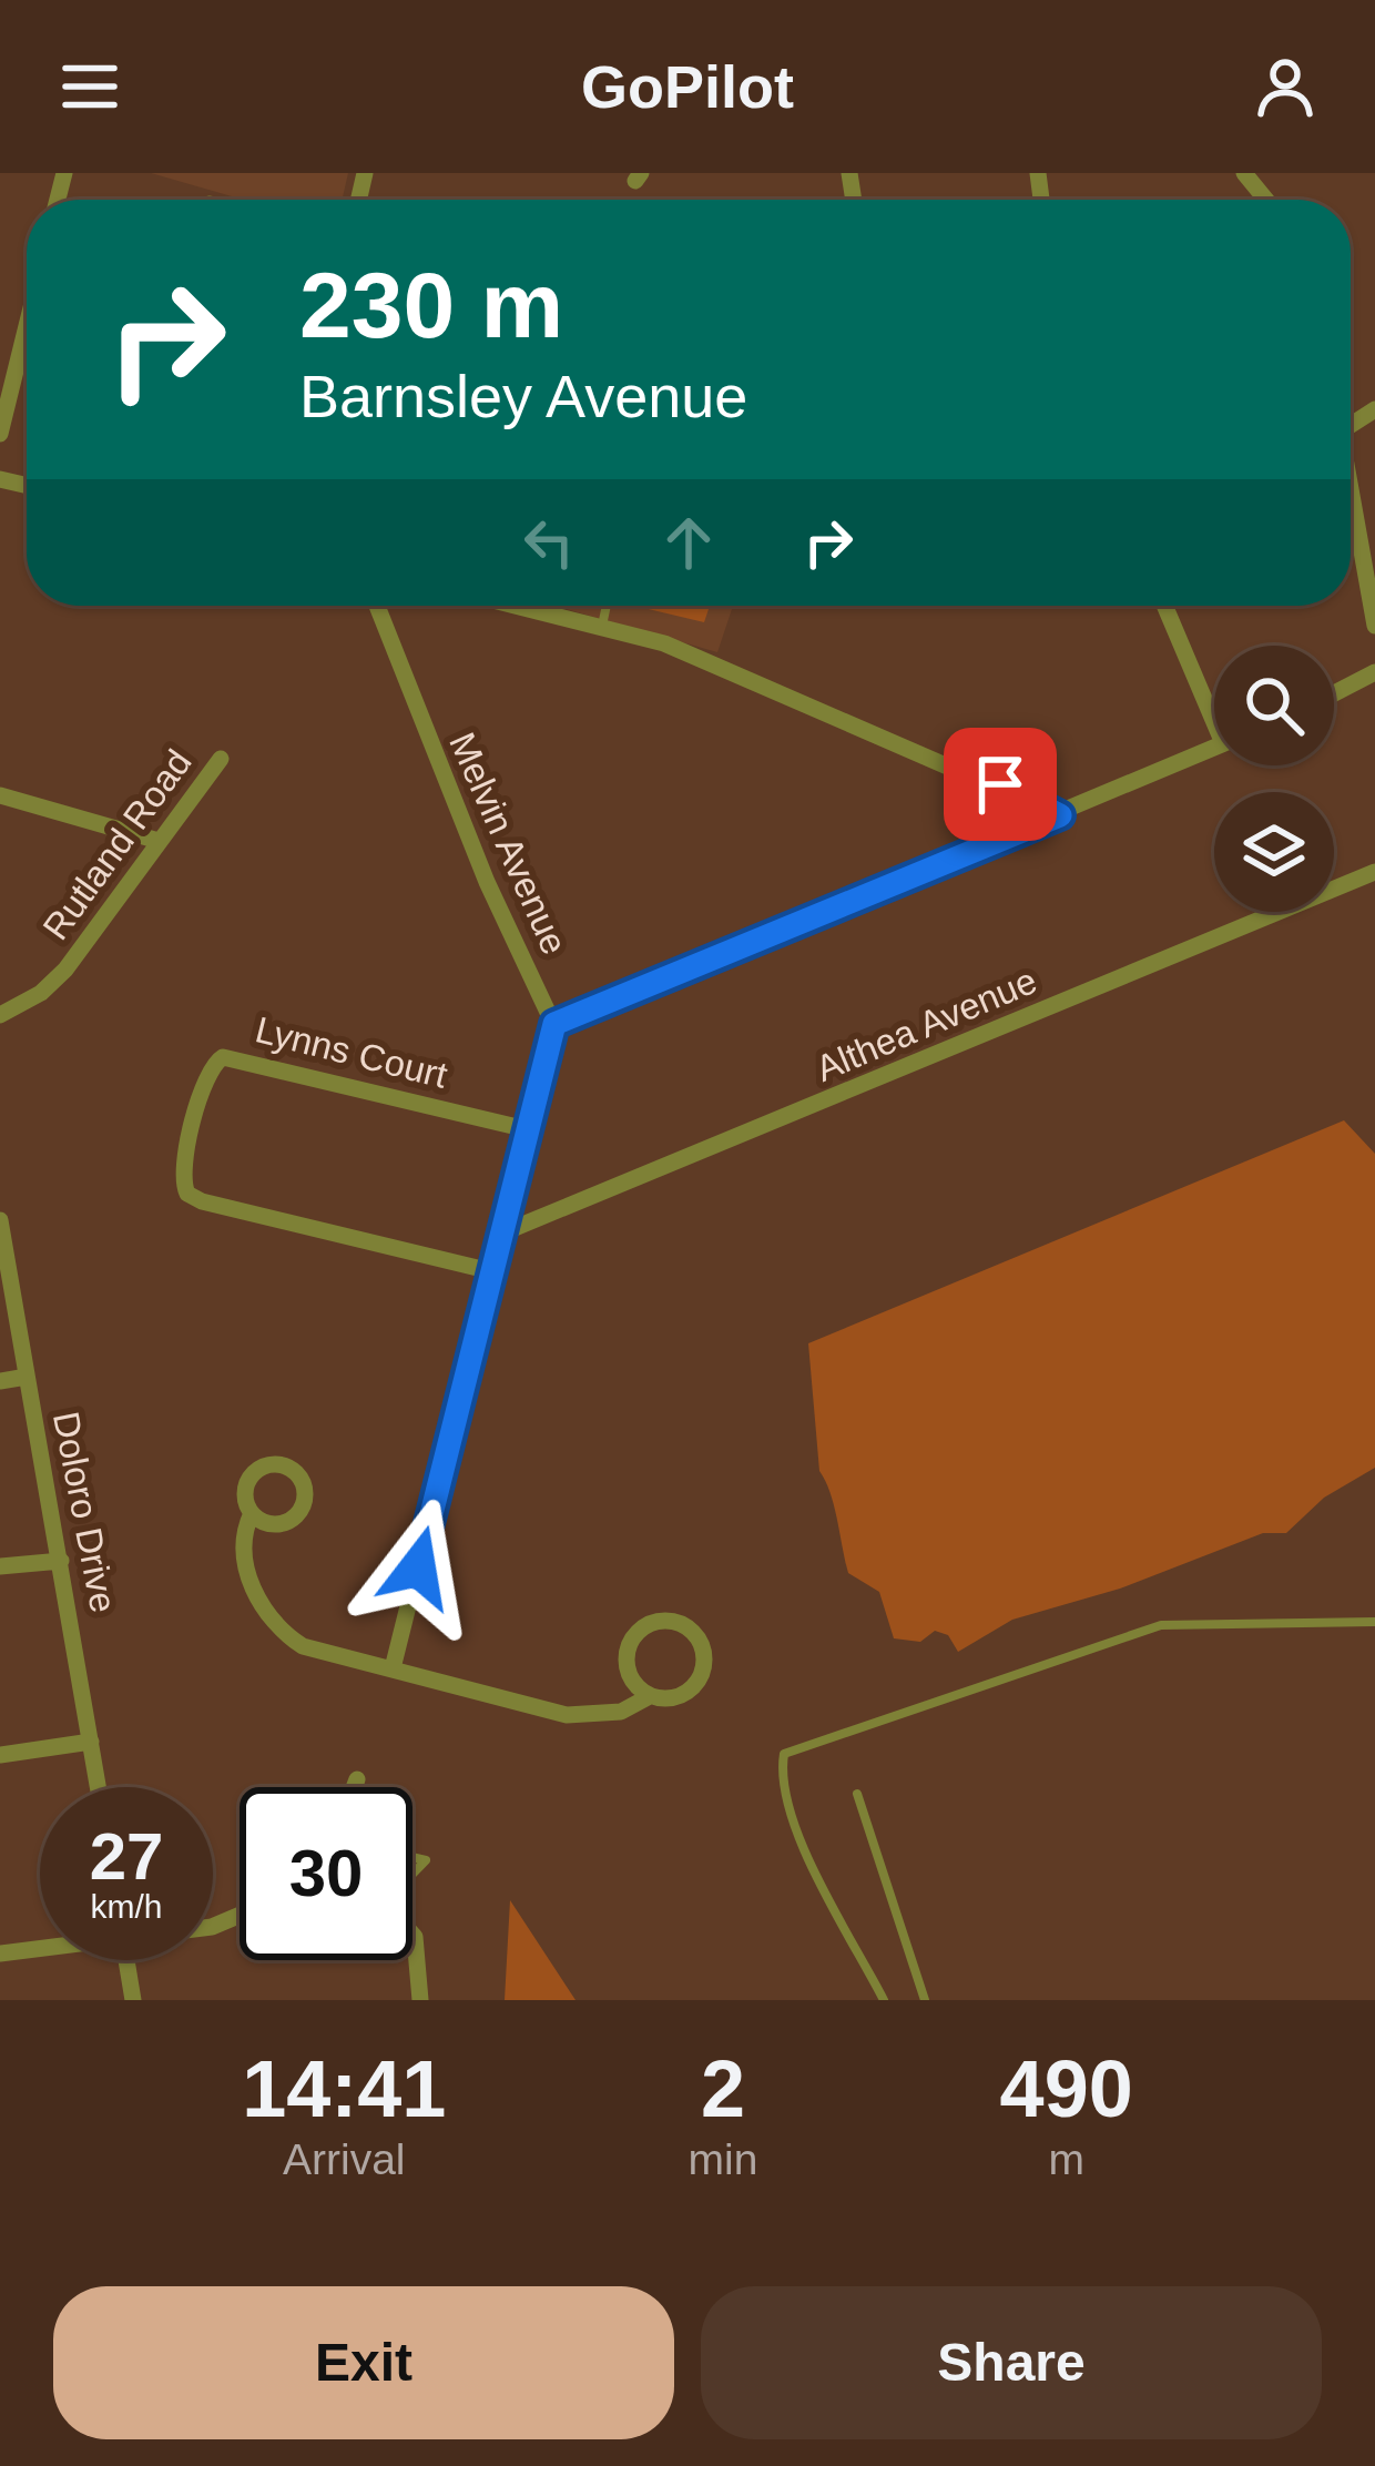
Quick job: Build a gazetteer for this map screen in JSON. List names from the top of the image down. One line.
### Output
{"streets":{"street":["Melvin Avenue","Rutland Road","Althea Avenue","Lynns Court","Doloro Drive"]},"page":{"header":"GoPilot","turn":["230 m","Barnsley Avenue"],"speed":"27 km/h","limit":"30","eta":["14:41","Arrival","2","min","490","m"],"buttons":["Exit","Share"]}}
